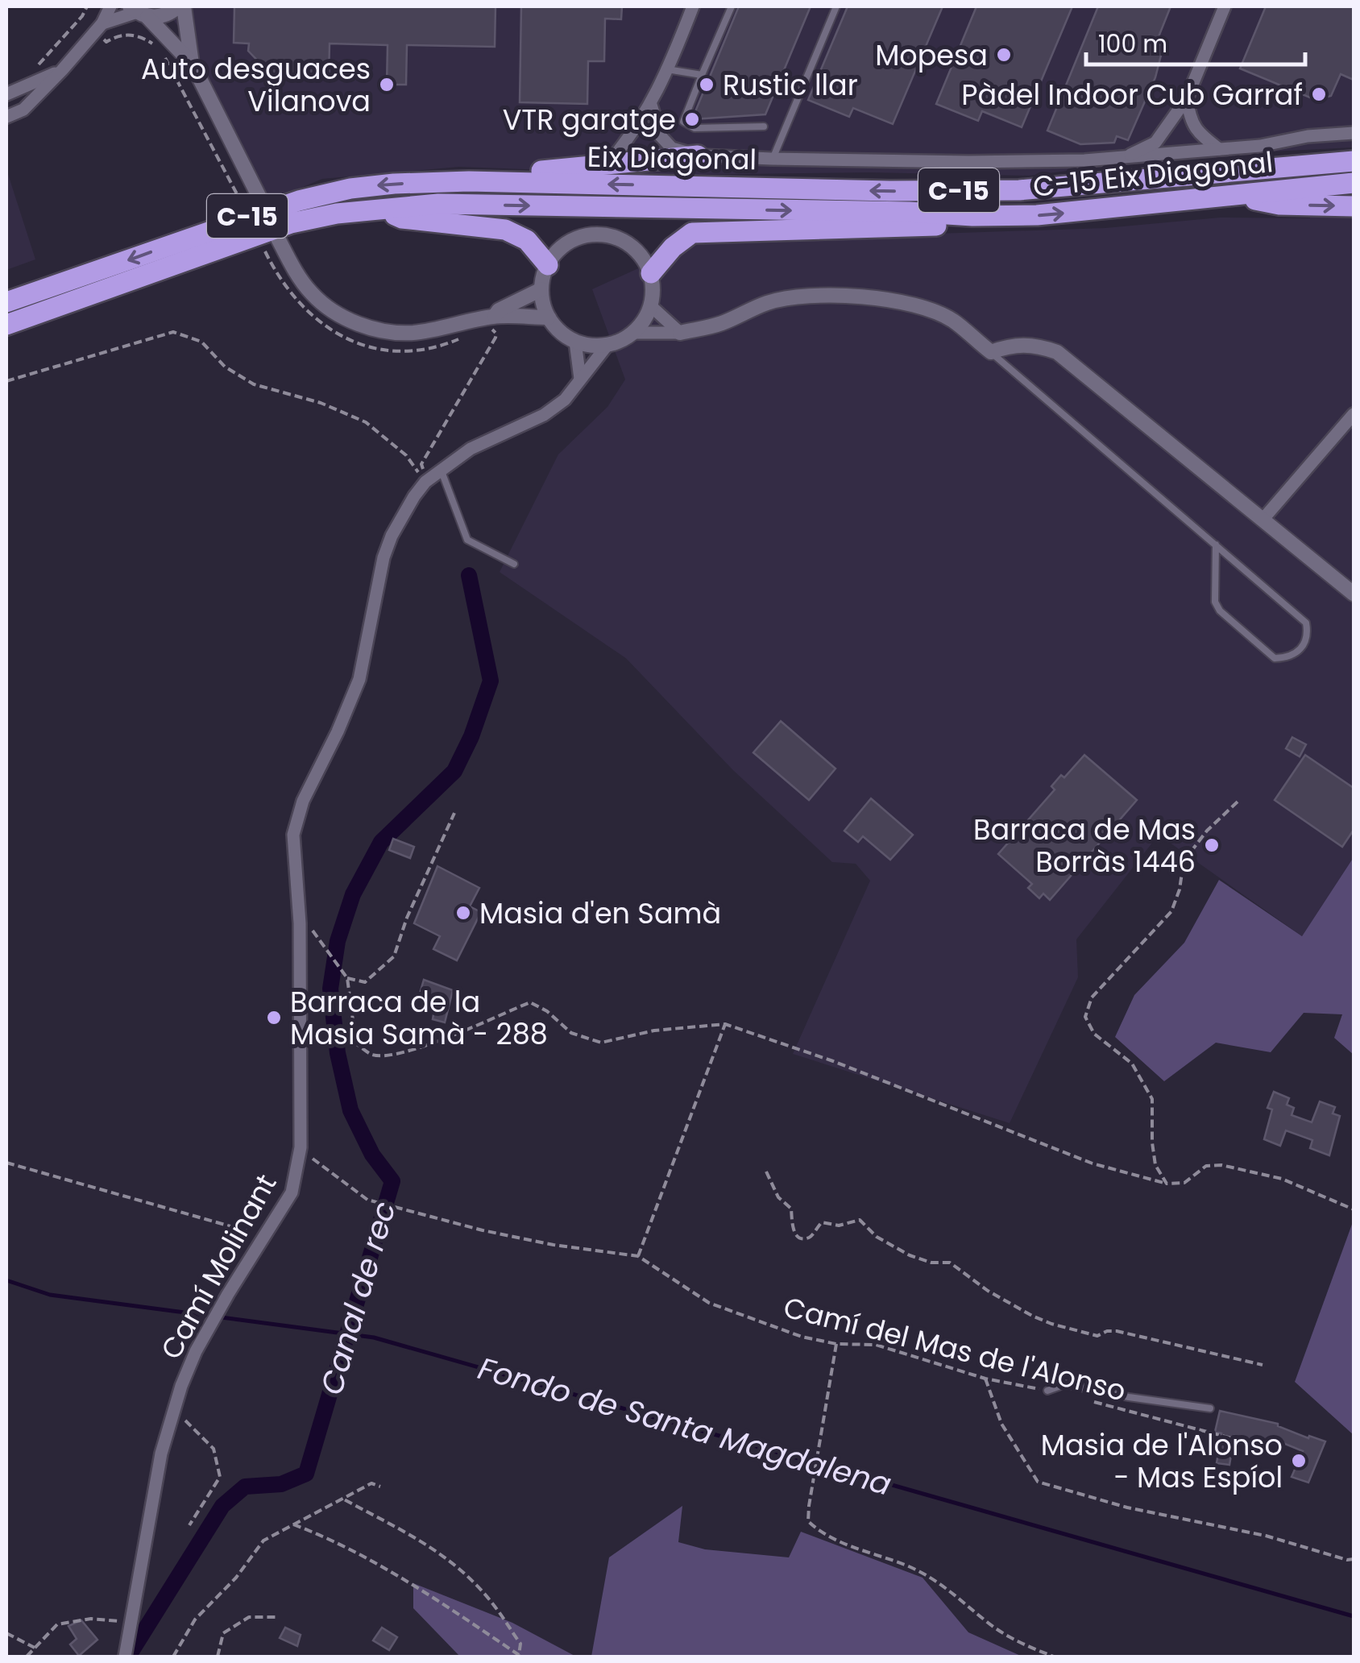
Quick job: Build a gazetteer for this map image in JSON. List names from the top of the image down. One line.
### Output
{"streets":{"highway":["Eix Diagonal","C-15 Eix Diagonal","C-15"],"street":["Camí Molinant"],"path":["Camí del Mas de l'Alonso"]},"crossings":[["Eix Diagonal","C-15 Eix Diagonal"],["Eix Diagonal","C-15"],["C-15 Eix Diagonal","C-15"],["C-15","Camí Molinant"],["Camí Molinant","Camí del Mas de l'Alonso"]],"one_way":["C-15 Eix Diagonal"],"water":["Canal de rec","Fondo de Santa Magdalena"],"places":["Mopesa","Auto desguaces Vilanova","Rustic llar","Pàdel Indoor Cub Garraf","VTR garatge","Barraca de Mas Borràs 1446","Masia d'en Samà","Barraca de la Masia Samà - 288","Masia de l'Alonso - Mas Espíol"],"scale_bar":"100 m"}
